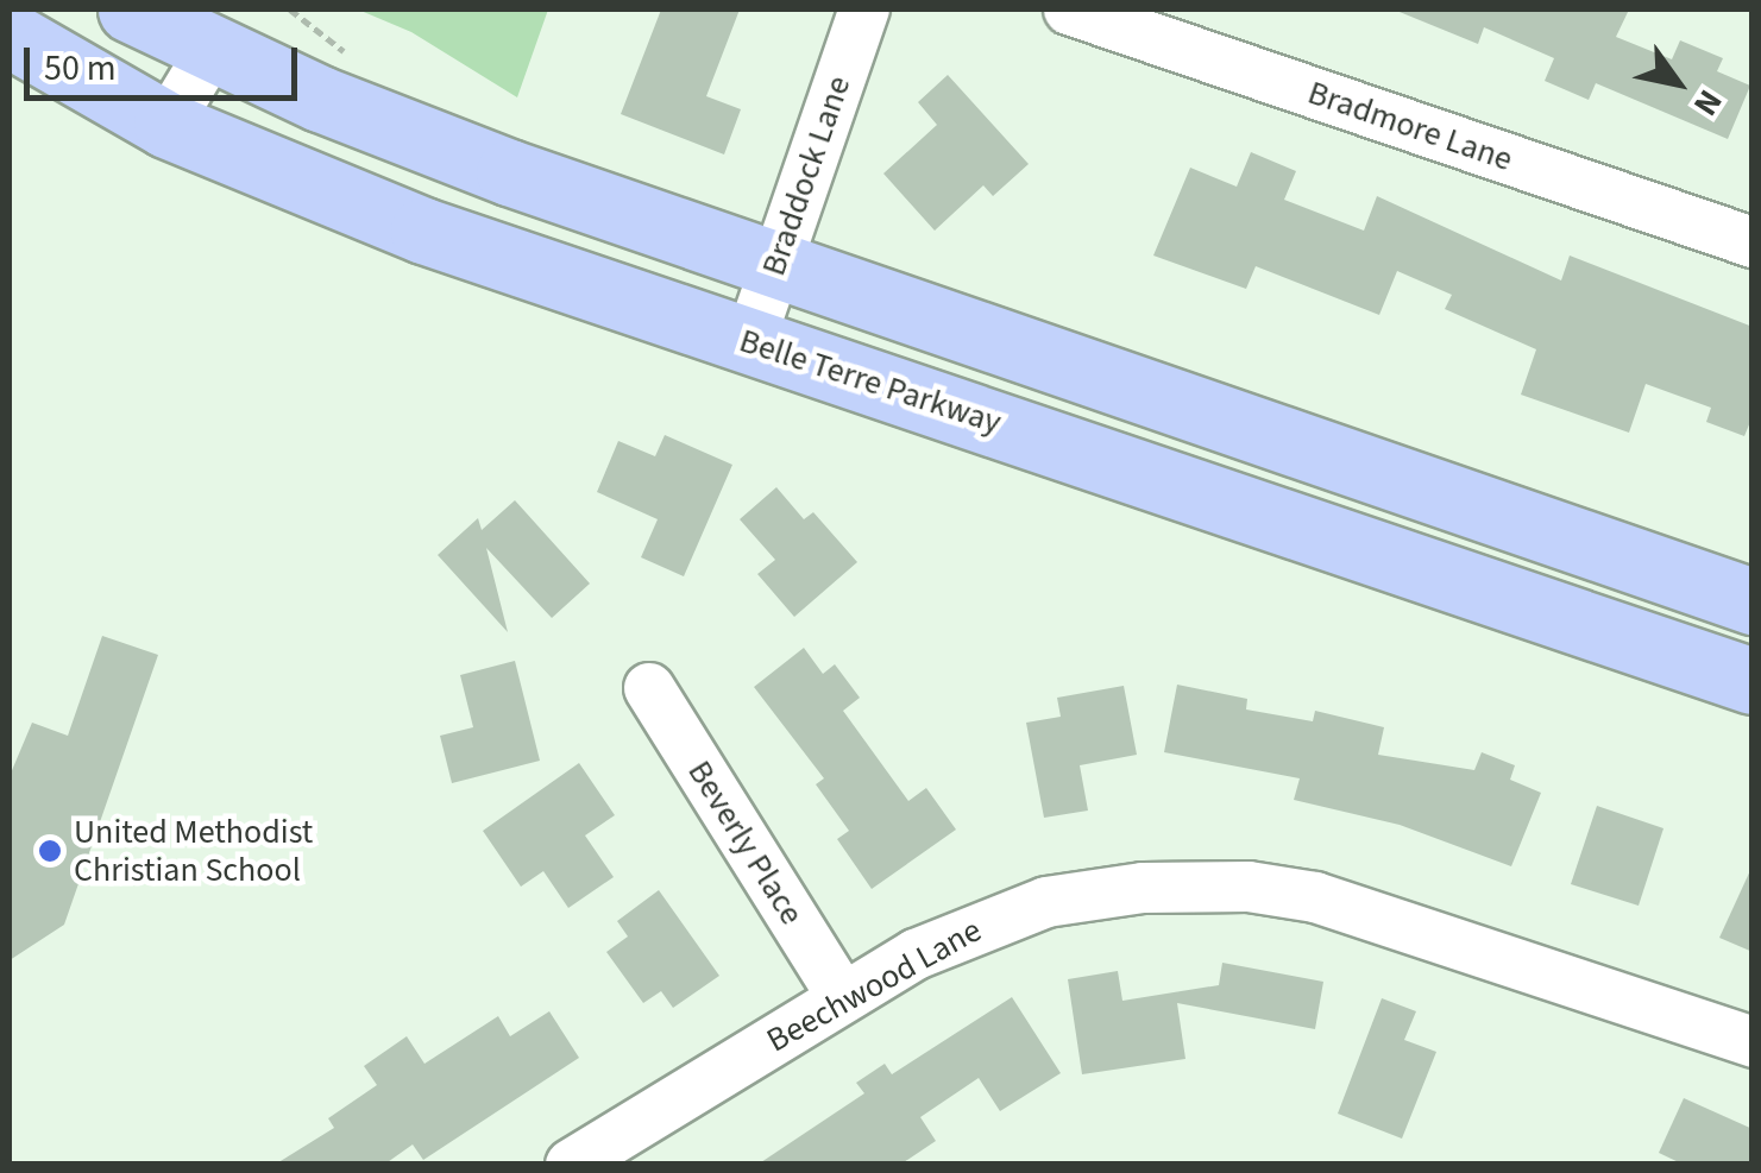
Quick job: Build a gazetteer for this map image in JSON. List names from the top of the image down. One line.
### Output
{"streets":{"main road":["Belle Terre Parkway"],"street":["Bradmore Lane","Braddock Lane","Beverly Place","Beechwood Lane"]},"crossings":[["Braddock Lane","Belle Terre Parkway"],["Beverly Place","Beechwood Lane"]],"places":["United Methodist Christian School"],"scale_bar":"50 m","north":"bottom right"}
